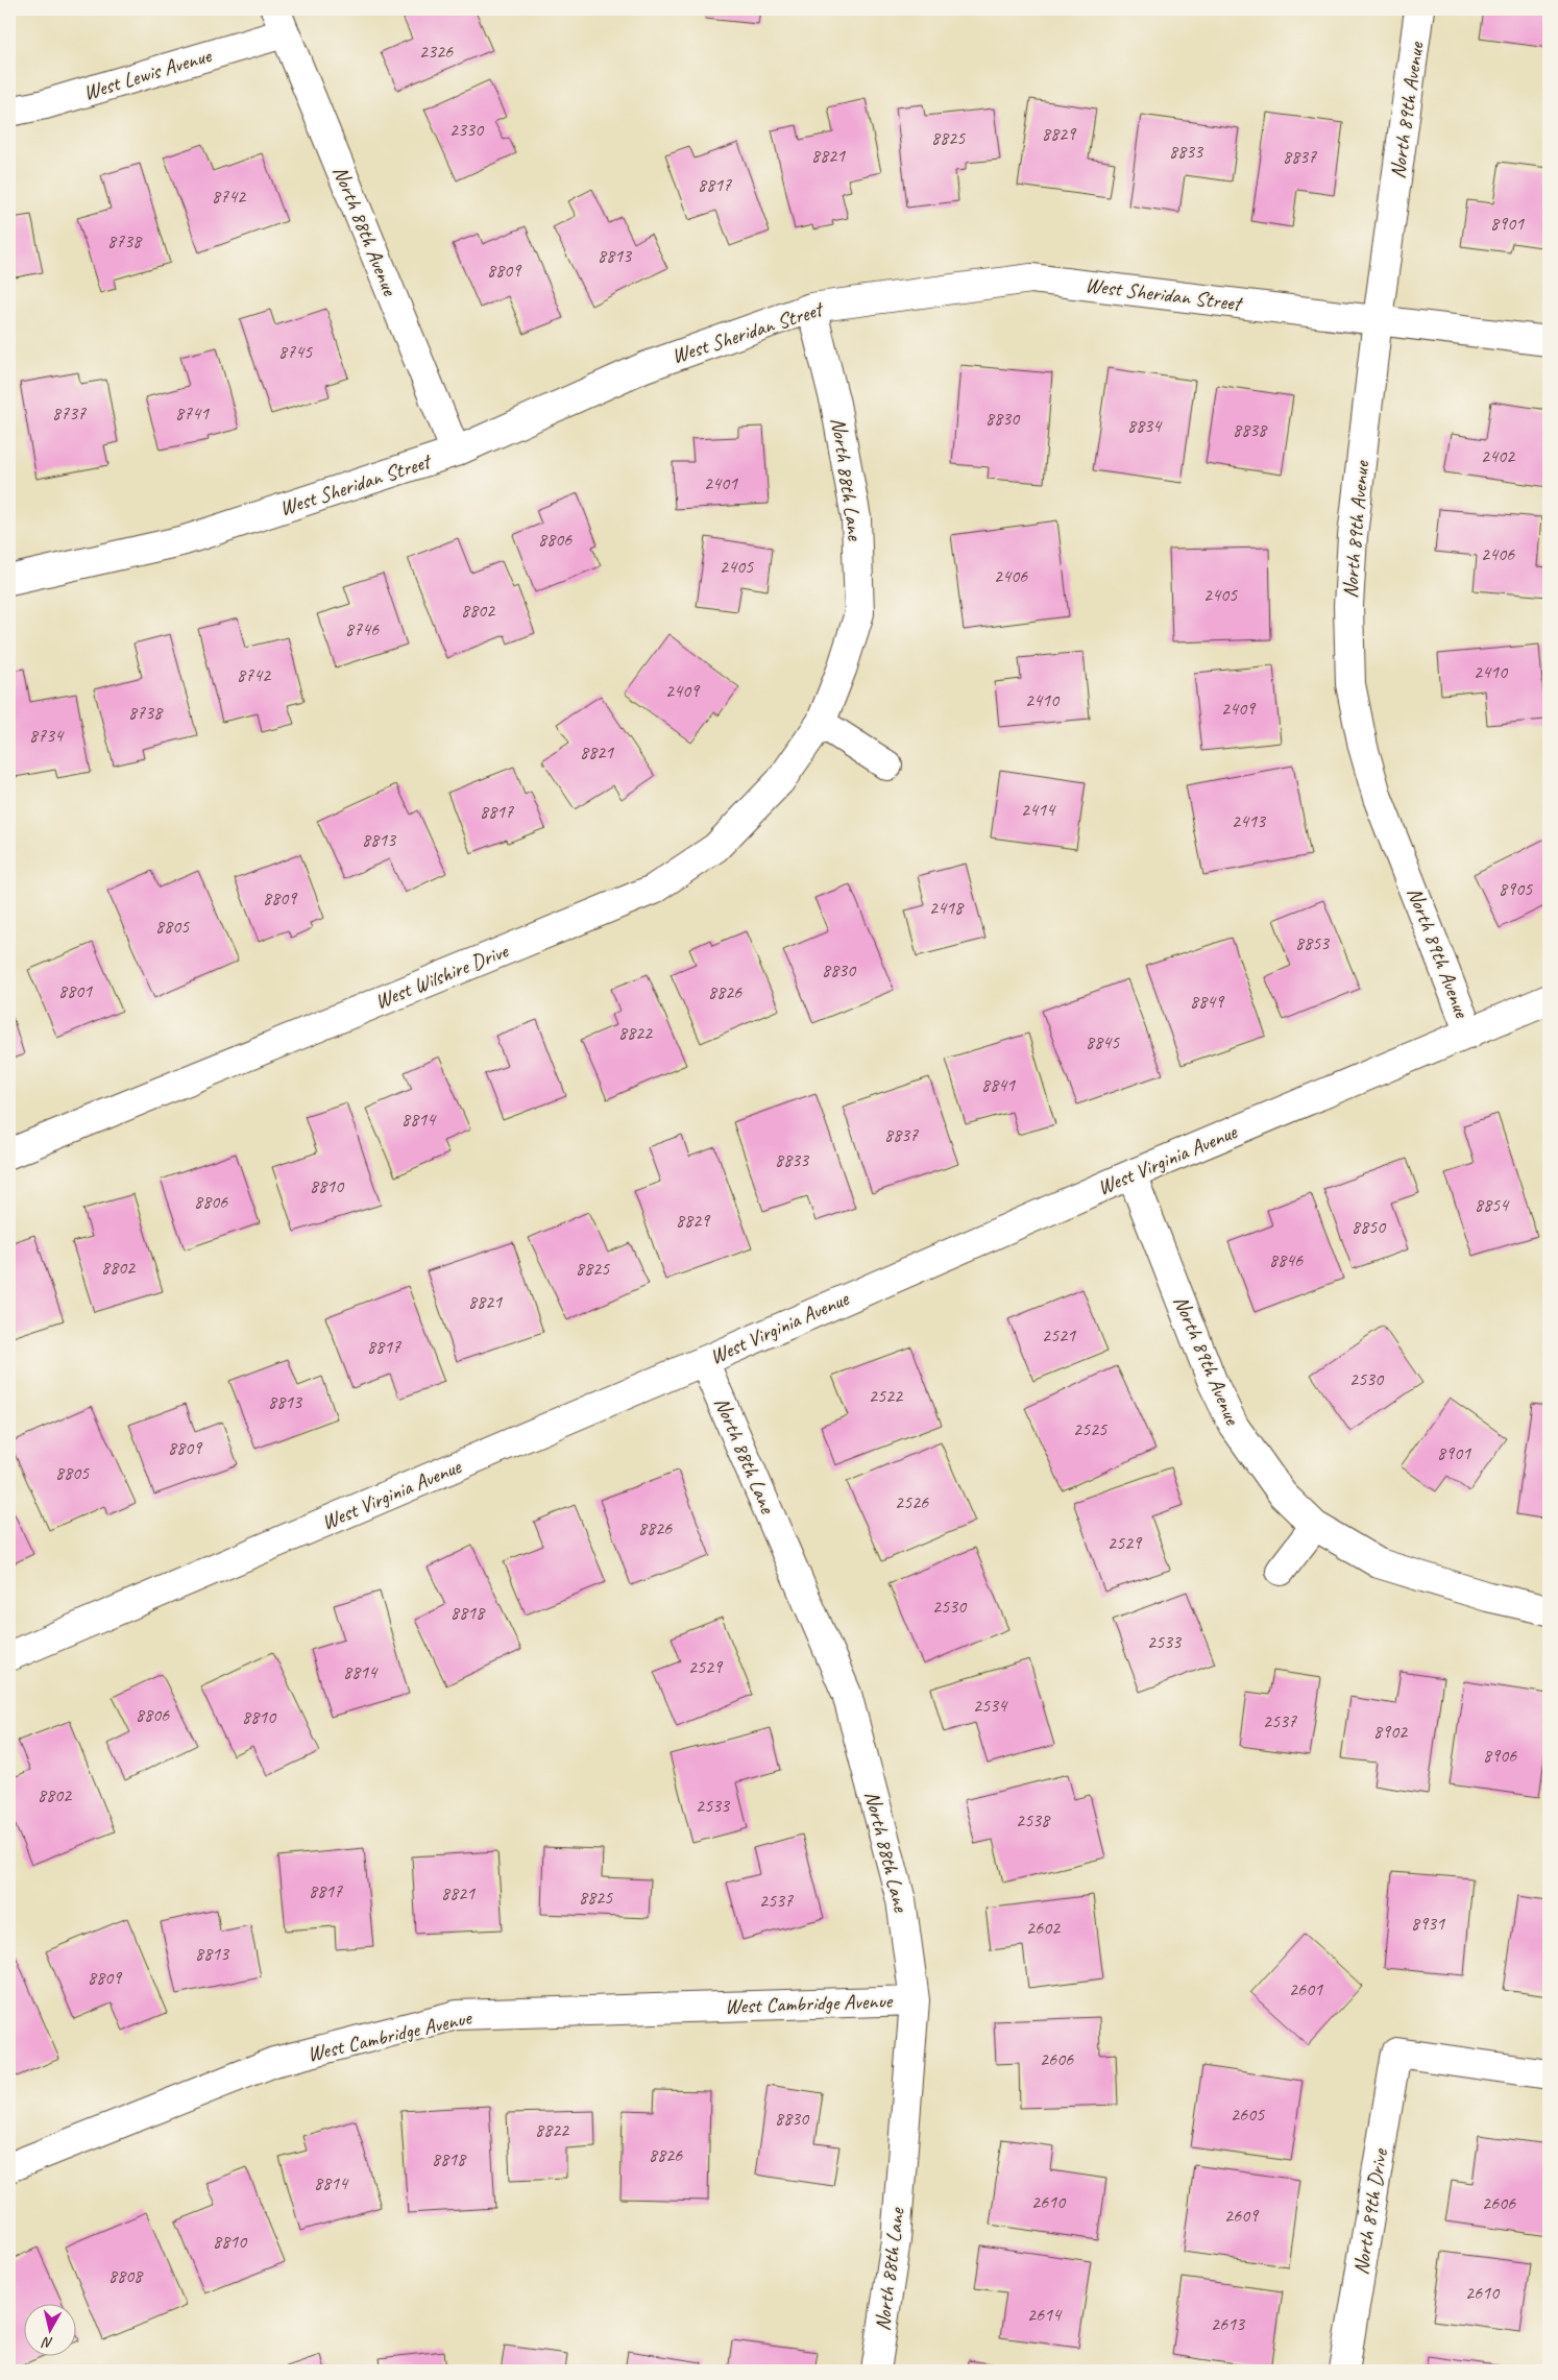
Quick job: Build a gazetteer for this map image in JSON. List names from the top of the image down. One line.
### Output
{"streets":{"street":["West Lewis Avenue","North 89th Avenue","North 88th Avenue","West Sheridan Street","North 88th Lane","West Wilshire Drive","West Virginia Avenue","West Cambridge Avenue","North 89th Drive"]},"crossings":[["West Lewis Avenue","North 88th Avenue"],["North 89th Avenue","West Sheridan Street"],["North 89th Avenue","West Virginia Avenue"],["North 88th Avenue","West Sheridan Street"],["West Sheridan Street","North 88th Lane"],["North 88th Lane","West Wilshire Drive"],["North 88th Lane","West Virginia Avenue"],["North 88th Lane","West Cambridge Avenue"]],"house_numbers":["2326","2330","8829","8825","8833","8821","8837","8817","8742","8901","8738","8813","8809","8745","8737","8741","8830","8834","8838","2402","2401","8806","2406","2405","2406","2405","8802","8746","2410","8742","2409","2410","2409","8738","8734","8821","2414","8817","2413","8813","8905","8809","2418","8805","8853","8830","8801","8826","8849","8822","8845","8841","8814","8837","8833","8810","8806","8854","8829","8850","8846","8802","8825","8821","2521","8817","2530","2522","8813","2525","8809","8901","8805","2526","8826","2529","2530","8818","2533","2529","8814","2534","8806","8810","2537","8902","8906","8802","2533","2538","8817","8821","8825","2537","8931","2602","8813","8809","2601","2606","2605","8830","8822","8826","8818","8814","2610","2606","2609","8810","8808","2610","2614","2613"],"north":"bottom"}
